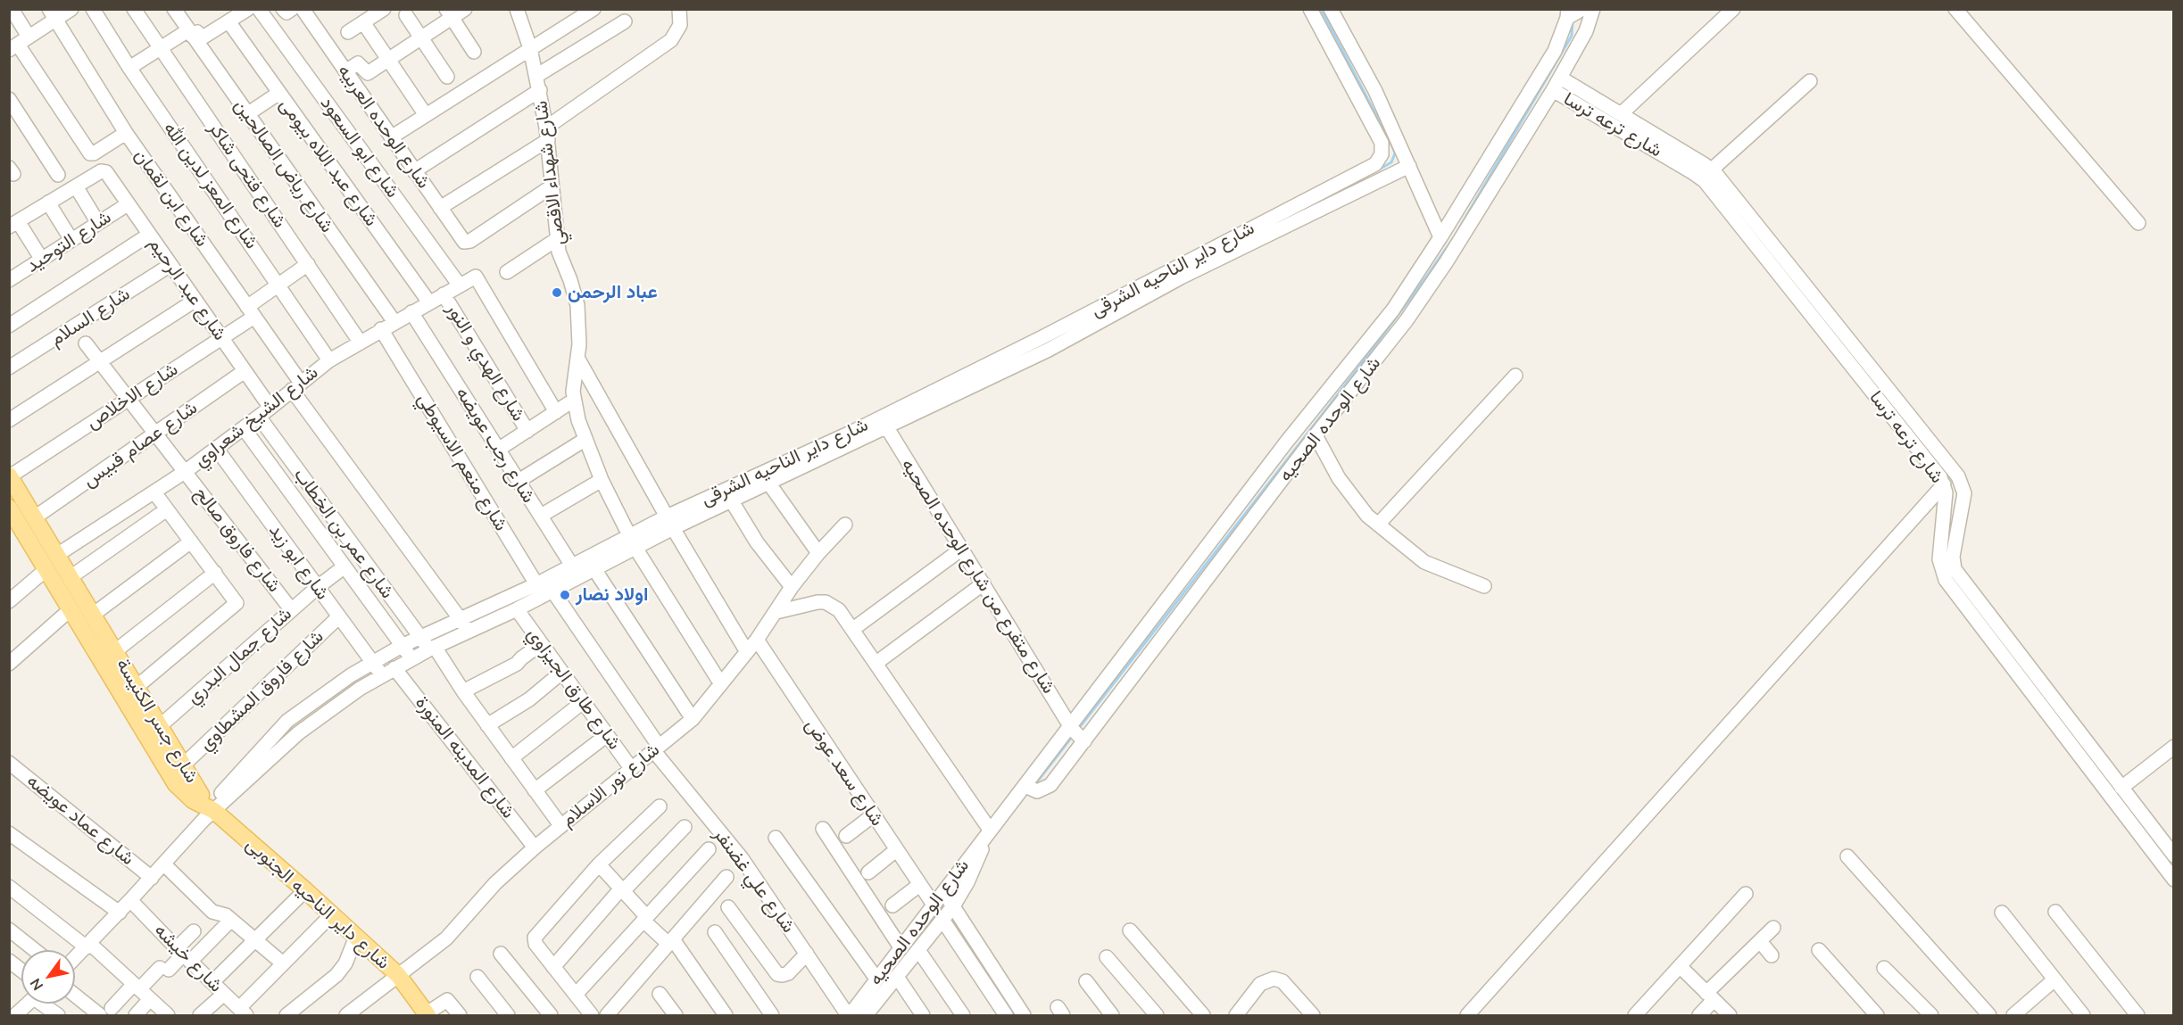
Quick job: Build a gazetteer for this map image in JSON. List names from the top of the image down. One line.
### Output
{"streets":{"main road":["شارع جسر الكنيسة","شارع داير الناحيه الجنوبى"],"street":["شارع ترعه ترسا","شارع الوحده العربيه","شارع ابو السعود","شارع عبد اللاه بيومى","شارع رياض الصالحين","شارع شهداء الاقصي","شارع فتحى شاكر","شارع المعز لدين الله","شارع ابن لقمان","شارع التوحيد","شارع داير الناحيه الشرقى","شارع عبد الرحيم","شارع السلام","شارع الهدي و النور","شارع الاخلاص","شارع الشيخ شعراوي","شارع الوحده الصحيه","شارع عصام قبيس","شارع رجب عويضه","شارع منعم الاسيوطي","شارع عمر بن الخطاب","شارع فاروق صالح","شارع ابو زيد","شارع متفرع من شارع الوحده الصحيه","شارع جمال البدري","شارع طارق الجيزاوي","شارع فاروق المشطاوي","شارع المدينه المنورة","شارع سعد عوض","شارع نور الاسلام","شارع عماد عويضه","شارع علي غضنفر","شارع خيشه"]},"crossings":[["شارع ترعه ترسا","شارع الوحده الصحيه"],["شارع الوحده العربيه","شارع شهداء الاقصي"],["شارع ابو السعود","شارع الشيخ شعراوي"],["شارع عبد اللاه بيومى","شارع الشيخ شعراوي"],["شارع رياض الصالحين","شارع الشيخ شعراوي"],["شارع شهداء الاقصي","شارع داير الناحيه الشرقى"],["شارع شهداء الاقصي","شارع نور الاسلام"],["شارع فتحى شاكر","شارع الاخلاص"],["شارع فتحى شاكر","شارع الشيخ شعراوي"],["شارع المعز لدين الله","شارع الاخلاص"],["شارع المعز لدين الله","شارع الشيخ شعراوي"],["شارع ابن لقمان","شارع الاخلاص"],["شارع ابن لقمان","شارع الشيخ شعراوي"],["شارع التوحيد","شارع عبد الرحيم"],["شارع داير الناحيه الشرقى","شارع رجب عويضه"],["شارع داير الناحيه الشرقى","شارع منعم الاسيوطي"],["شارع داير الناحيه الشرقى","شارع عمر بن الخطاب"],["شارع داير الناحيه الشرقى","شارع ابو زيد"],["شارع داير الناحيه الشرقى","شارع متفرع من شارع الوحده الصحيه"],["شارع داير الناحيه الشرقى","شارع طارق الجيزاوي"],["شارع داير الناحيه الشرقى","شارع جسر الكنيسة"],["شارع داير الناحيه الشرقى","شارع المدينه المنورة"],["شارع داير الناحيه الشرقى","شارع عماد عويضه"],["شارع داير الناحيه الشرقى","شارع داير الناحيه الجنوبى"],["شارع داير الناحيه الشرقى","شارع خيشه"],["شارع عبد الرحيم","شارع السلام"],["شارع عبد الرحيم","شارع الاخلاص"],["شارع عبد الرحيم","شارع الشيخ شعراوي"],["شارع عبد الرحيم","شارع عصام قبيس"],["شارع الهدي و النور","شارع الشيخ شعراوي"],["شارع الاخلاص","شارع فاروق صالح"],["شارع الاخلاص","شارع جسر الكنيسة"],["شارع الشيخ شعراوي","شارع رجب عويضه"],["شارع الشيخ شعراوي","شارع منعم الاسيوطي"],["شارع الشيخ شعراوي","شارع عمر بن الخطاب"],["شارع الشيخ شعراوي","شارع فاروق صالح"],["شارع الشيخ شعراوي","شارع ابو زيد"],["شارع الشيخ شعراوي","شارع جسر الكنيسة"],["شارع الوحده الصحيه","شارع متفرع من شارع الوحده الصحيه"],["شارع الوحده الصحيه","شارع سعد عوض"],["شارع الوحده الصحيه","شارع علي غضنفر"],["شارع عصام قبيس","شارع فاروق صالح"],["شارع عصام قبيس","شارع جسر الكنيسة"],["شارع منعم الاسيوطي","شارع نور الاسلام"],["شارع منعم الاسيوطي","شارع علي غضنفر"],["شارع عمر بن الخطاب","شارع نور الاسلام"],["شارع فاروق صالح","شارع جمال البدري"],["شارع ابو زيد","شارع جمال البدري"],["شارع ابو زيد","شارع فاروق المشطاوي"],["شارع جمال البدري","شارع جسر الكنيسة"],["شارع طارق الجيزاوي","شارع نور الاسلام"],["شارع فاروق المشطاوي","شارع جسر الكنيسة"],["شارع جسر الكنيسة","شارع داير الناحيه الجنوبى"],["شارع المدينه المنورة","شارع نور الاسلام"],["شارع سعد عوض","شارع نور الاسلام"],["شارع نور الاسلام","شارع علي غضنفر"],["شارع نور الاسلام","شارع داير الناحيه الجنوبى"]],"places":["عباد الرحمن","اولاد نصار"],"north":"bottom left"}
